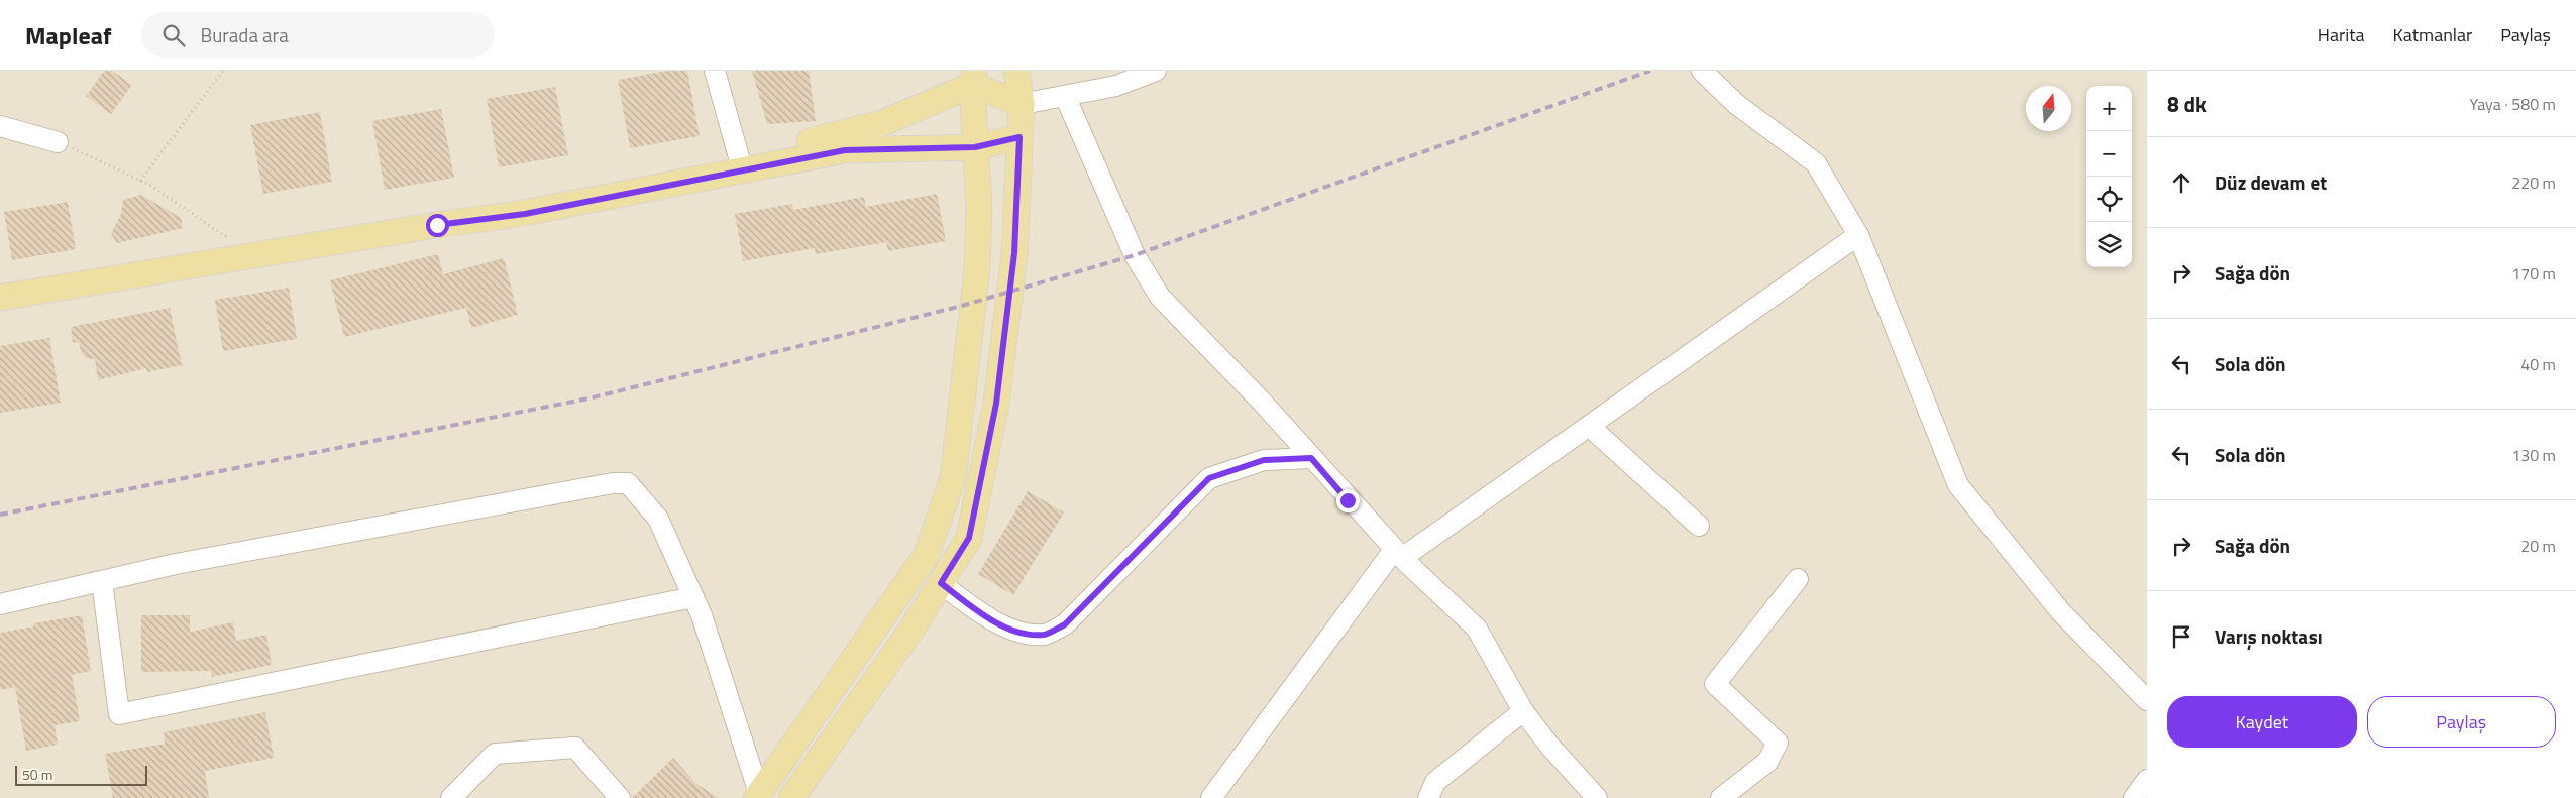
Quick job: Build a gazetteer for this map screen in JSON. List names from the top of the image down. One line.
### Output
{"scale_bar":"50 m","north":"top","page":{"header":"Mapleaf","search":"Burada ara","nav":["Harita","Katmanlar","Paylaş"],"heading":["8 dk","Yaya · 580 m"],"map_buttons":["+","−"],"list":[["Düz devam et","220 m"],["Sağa dön","170 m"],["Sola dön","40 m"],["Sola dön","130 m"],["Sağa dön","20 m"],"Varış noktası"],"buttons":["Kaydet","Paylaş"],"scale":"50 m"}}
